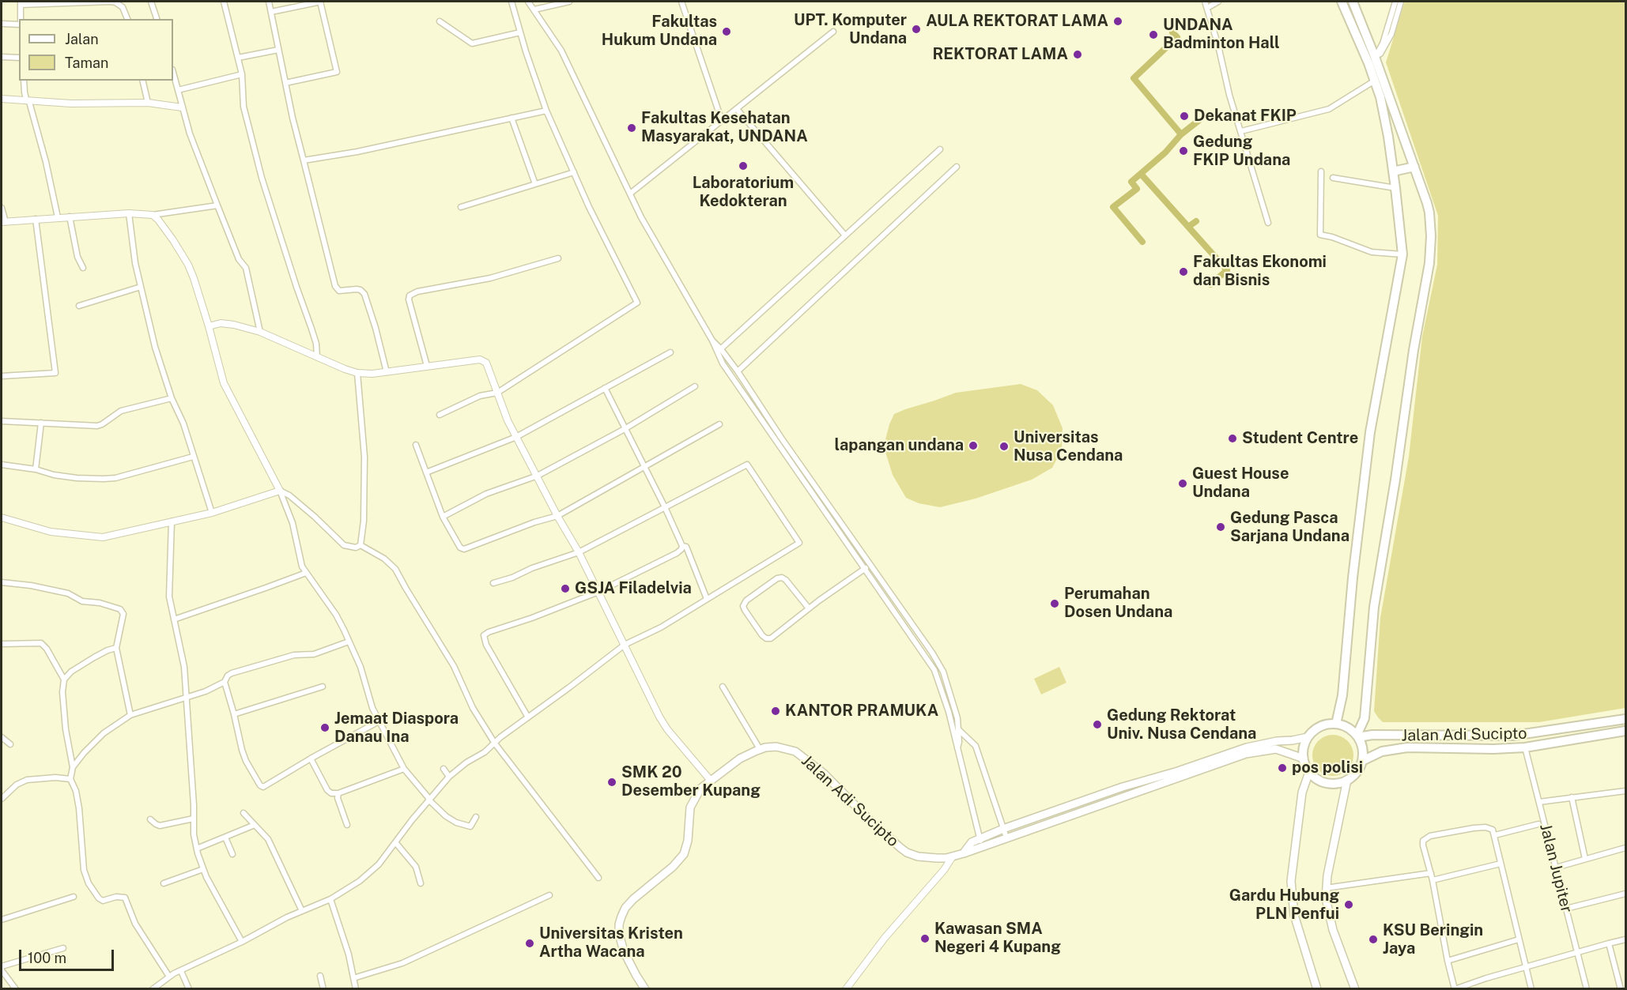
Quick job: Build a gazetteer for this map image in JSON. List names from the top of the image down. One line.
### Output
{"streets":{"highway":["Jalan Adi Sucipto"],"street":["Jalan Jupiter"]},"crossings":[["Jalan Adi Sucipto","Jalan Jupiter"]],"places":["AULA REKTORAT LAMA","UPT. Komputer Undana","Fakultas Hukum Undana","UNDANA Badminton Hall","REKTORAT LAMA","Dekanat FKIP","Fakultas Kesehatan Masyarakat, UNDANA","Gedung FKIP Undana","Laboratorium Kedokteran","Fakultas Ekonomi dan Bisnis","Student Centre","lapangan undana","Universitas Nusa Cendana","Guest House Undana","Gedung Pasca Sarjana Undana","GSJA Filadelvia","Perumahan Dosen Undana","KANTOR PRAMUKA","Gedung Rektorat Univ. Nusa Cendana","Jemaat Diaspora Danau Ina","pos polisi","SMK 20 Desember Kupang","Gardu Hubung PLN Penfui","Kawasan SMA Negeri 4 Kupang","KSU Beringin Jaya","Universitas Kristen Artha Wacana"],"legend":["Jalan","Taman"],"scale_bar":"100 m"}
